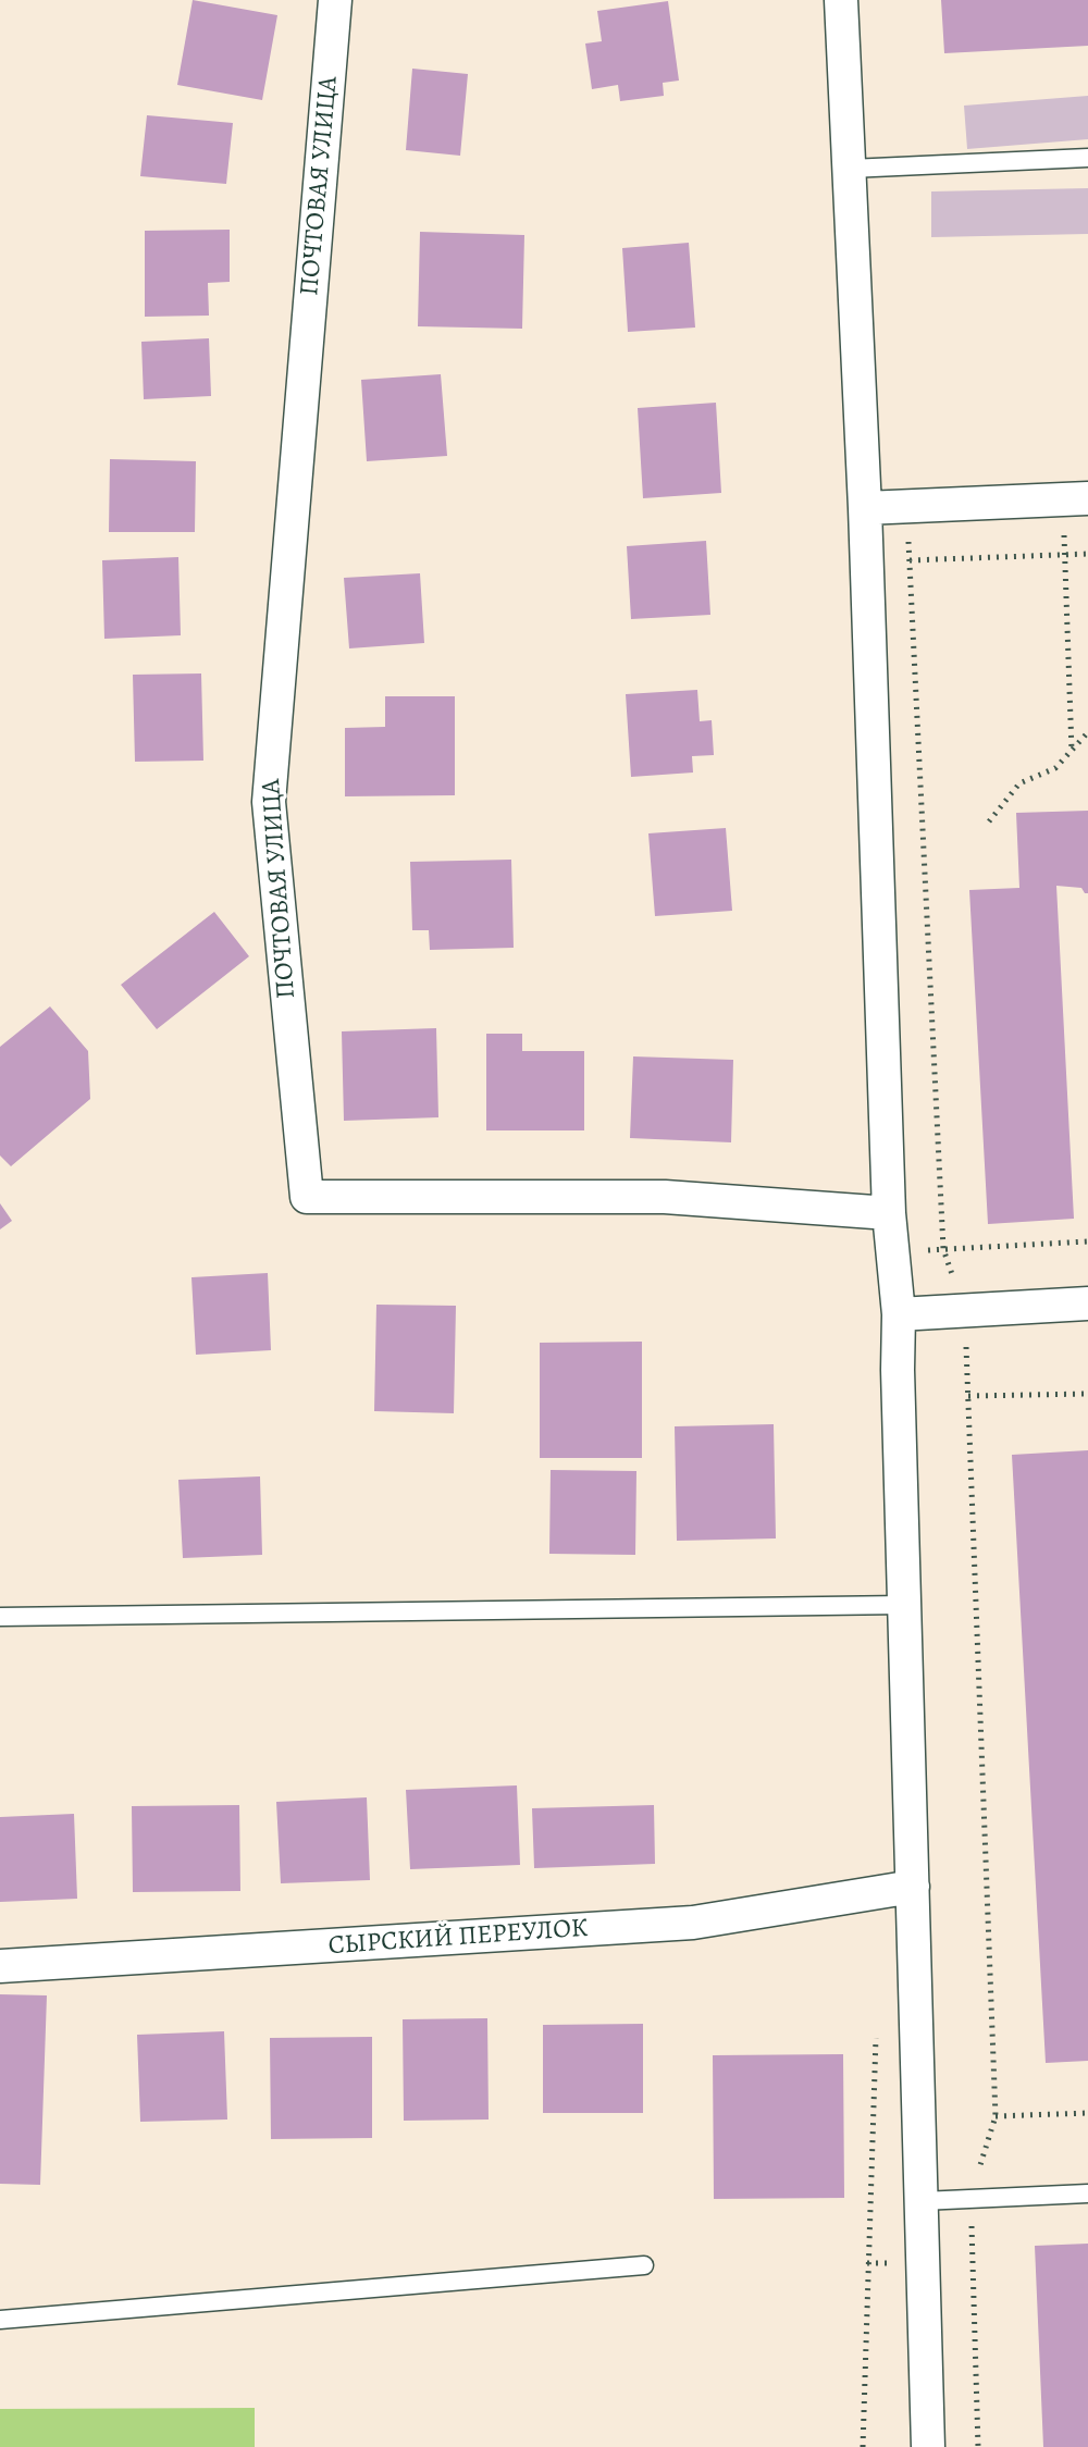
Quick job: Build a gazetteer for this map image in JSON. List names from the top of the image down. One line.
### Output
{"streets":{"street":["ПОЧТОВАЯ УЛИЦА","СЫРСКИЙ ПЕРЕУЛОК"]}}
